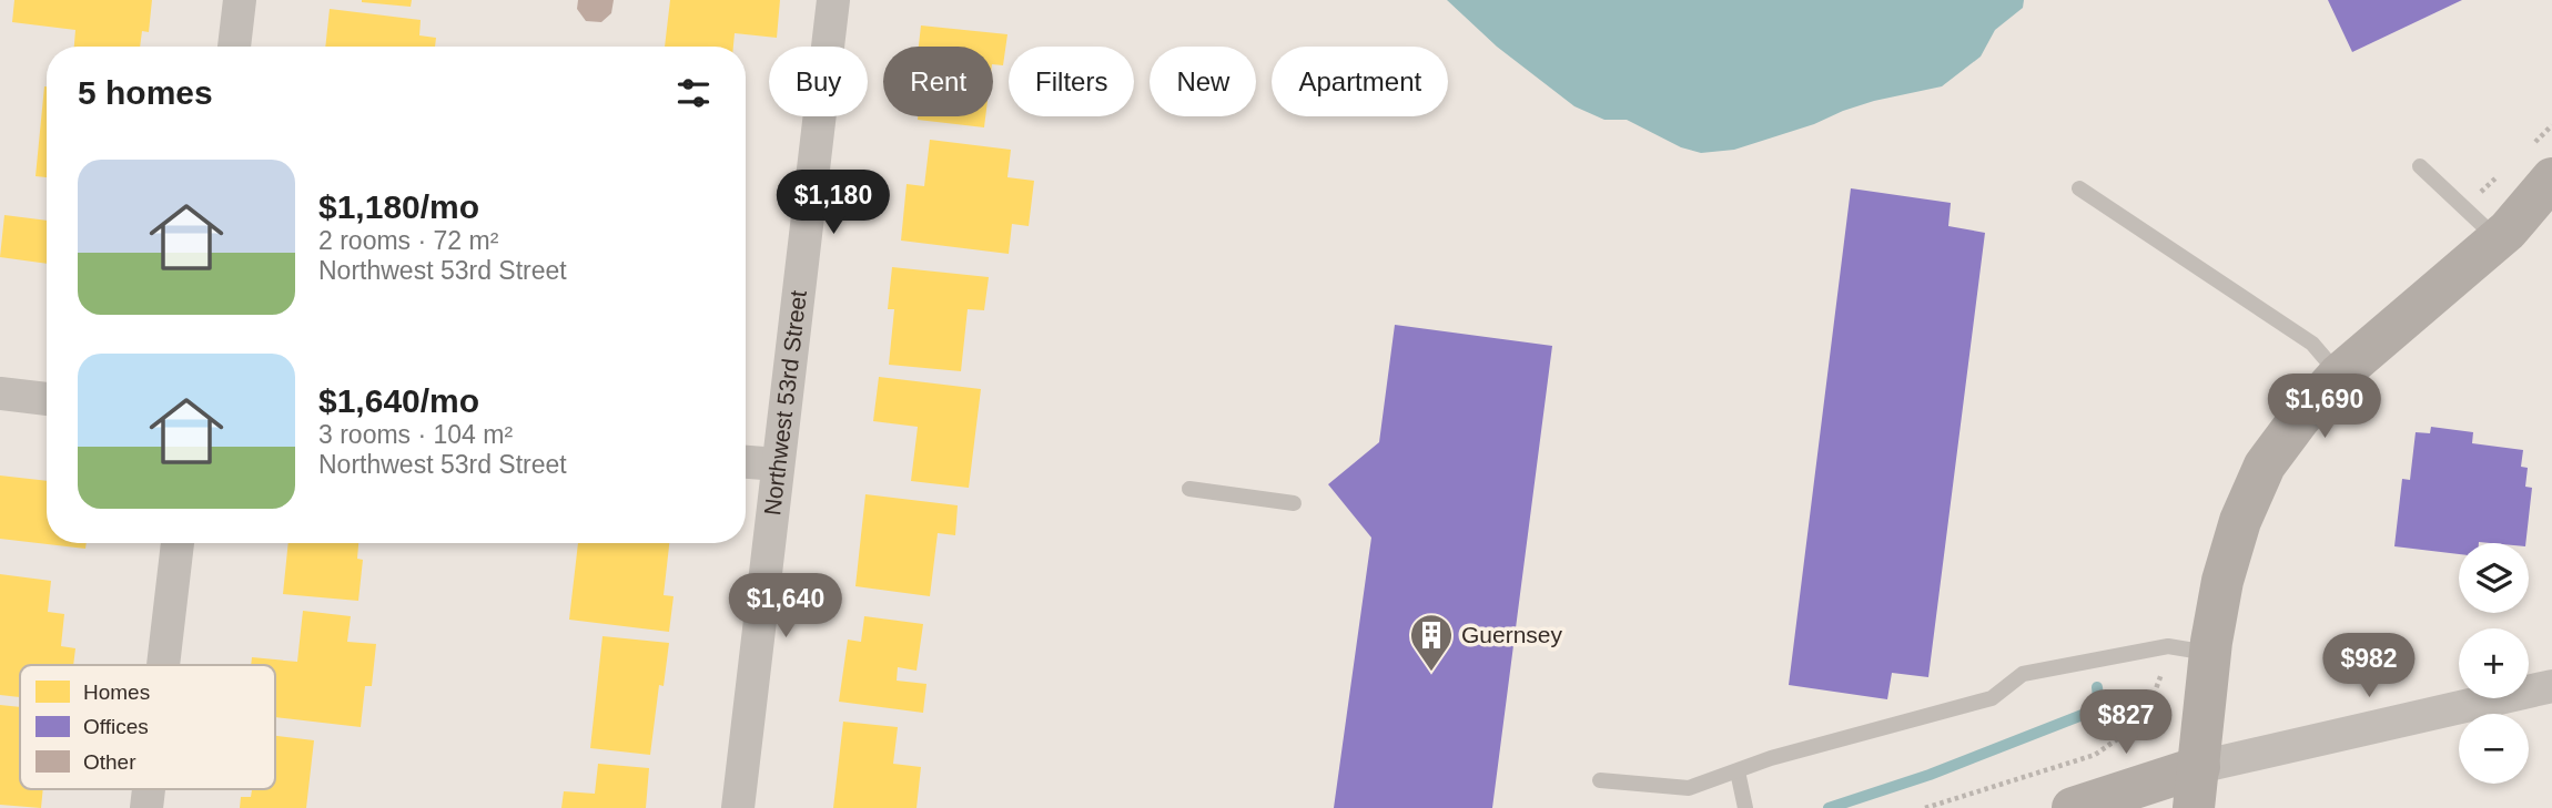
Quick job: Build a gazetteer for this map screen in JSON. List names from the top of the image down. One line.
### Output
{"streets":{"street":["Northwest 53rd Street"]},"places":{"building":["Guernsey"]},"legend":["Homes","Offices","Other"],"page":{"chip":["Buy","Rent","Filters","New","Apartment"],"heading":"5 homes","list":[{"name":"$1,180/mo","note":"2 rooms · 72 m² · Northwest 53rd Street"},{"name":"$1,640/mo","note":"3 rooms · 104 m² · Northwest 53rd Street"}],"price":["$1,180","$1,690","$1,640","$982","$827"],"map_buttons":["+","−"]}}
